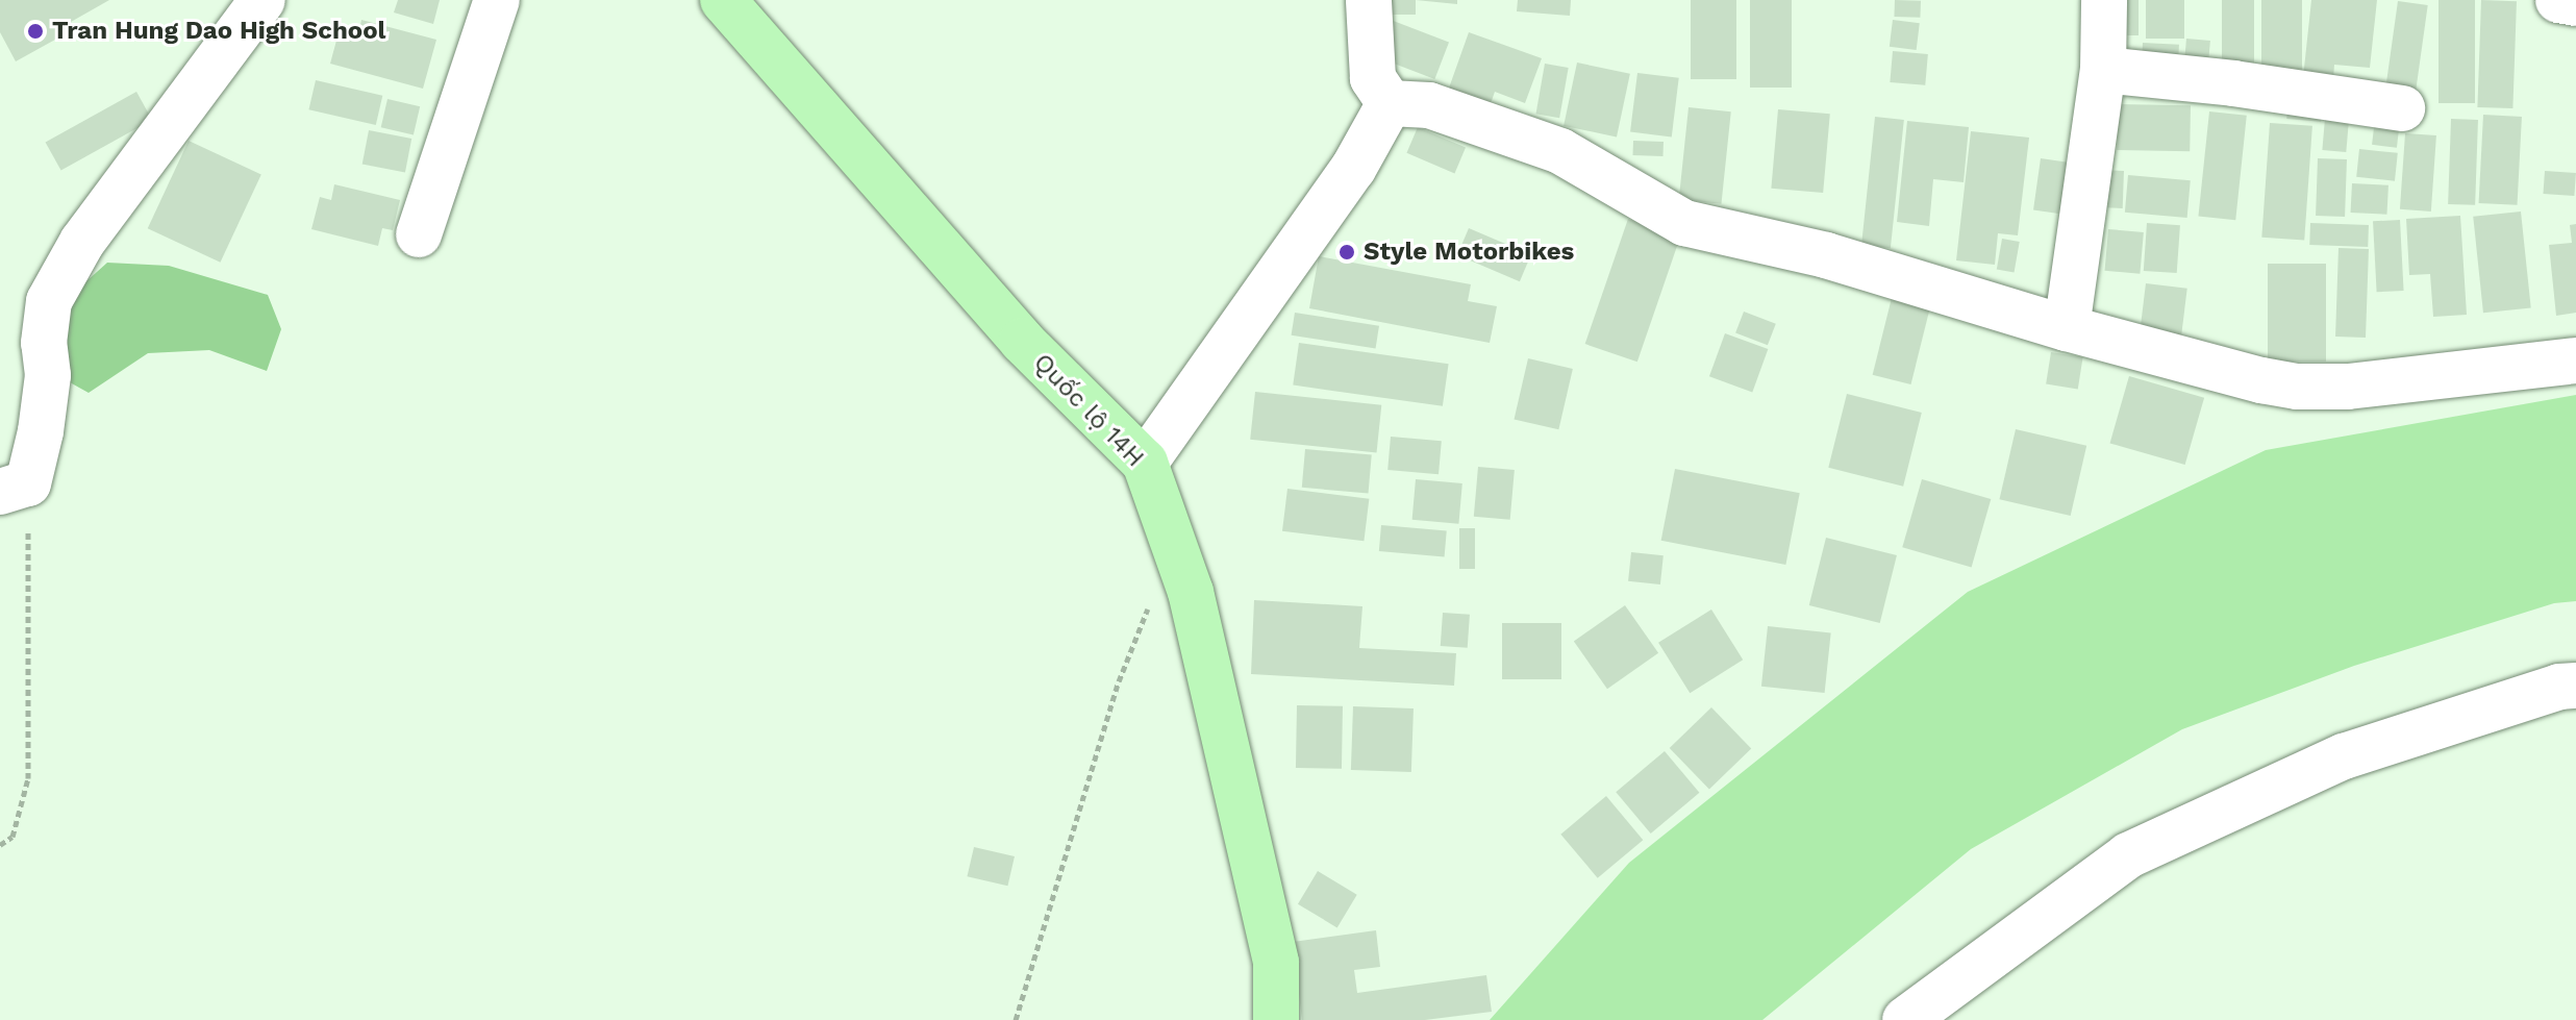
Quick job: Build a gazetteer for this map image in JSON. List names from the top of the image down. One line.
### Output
{"streets":{"main road":["Quốc lộ 14H"]},"places":["Tran Hung Dao High School","Style Motorbikes"]}
